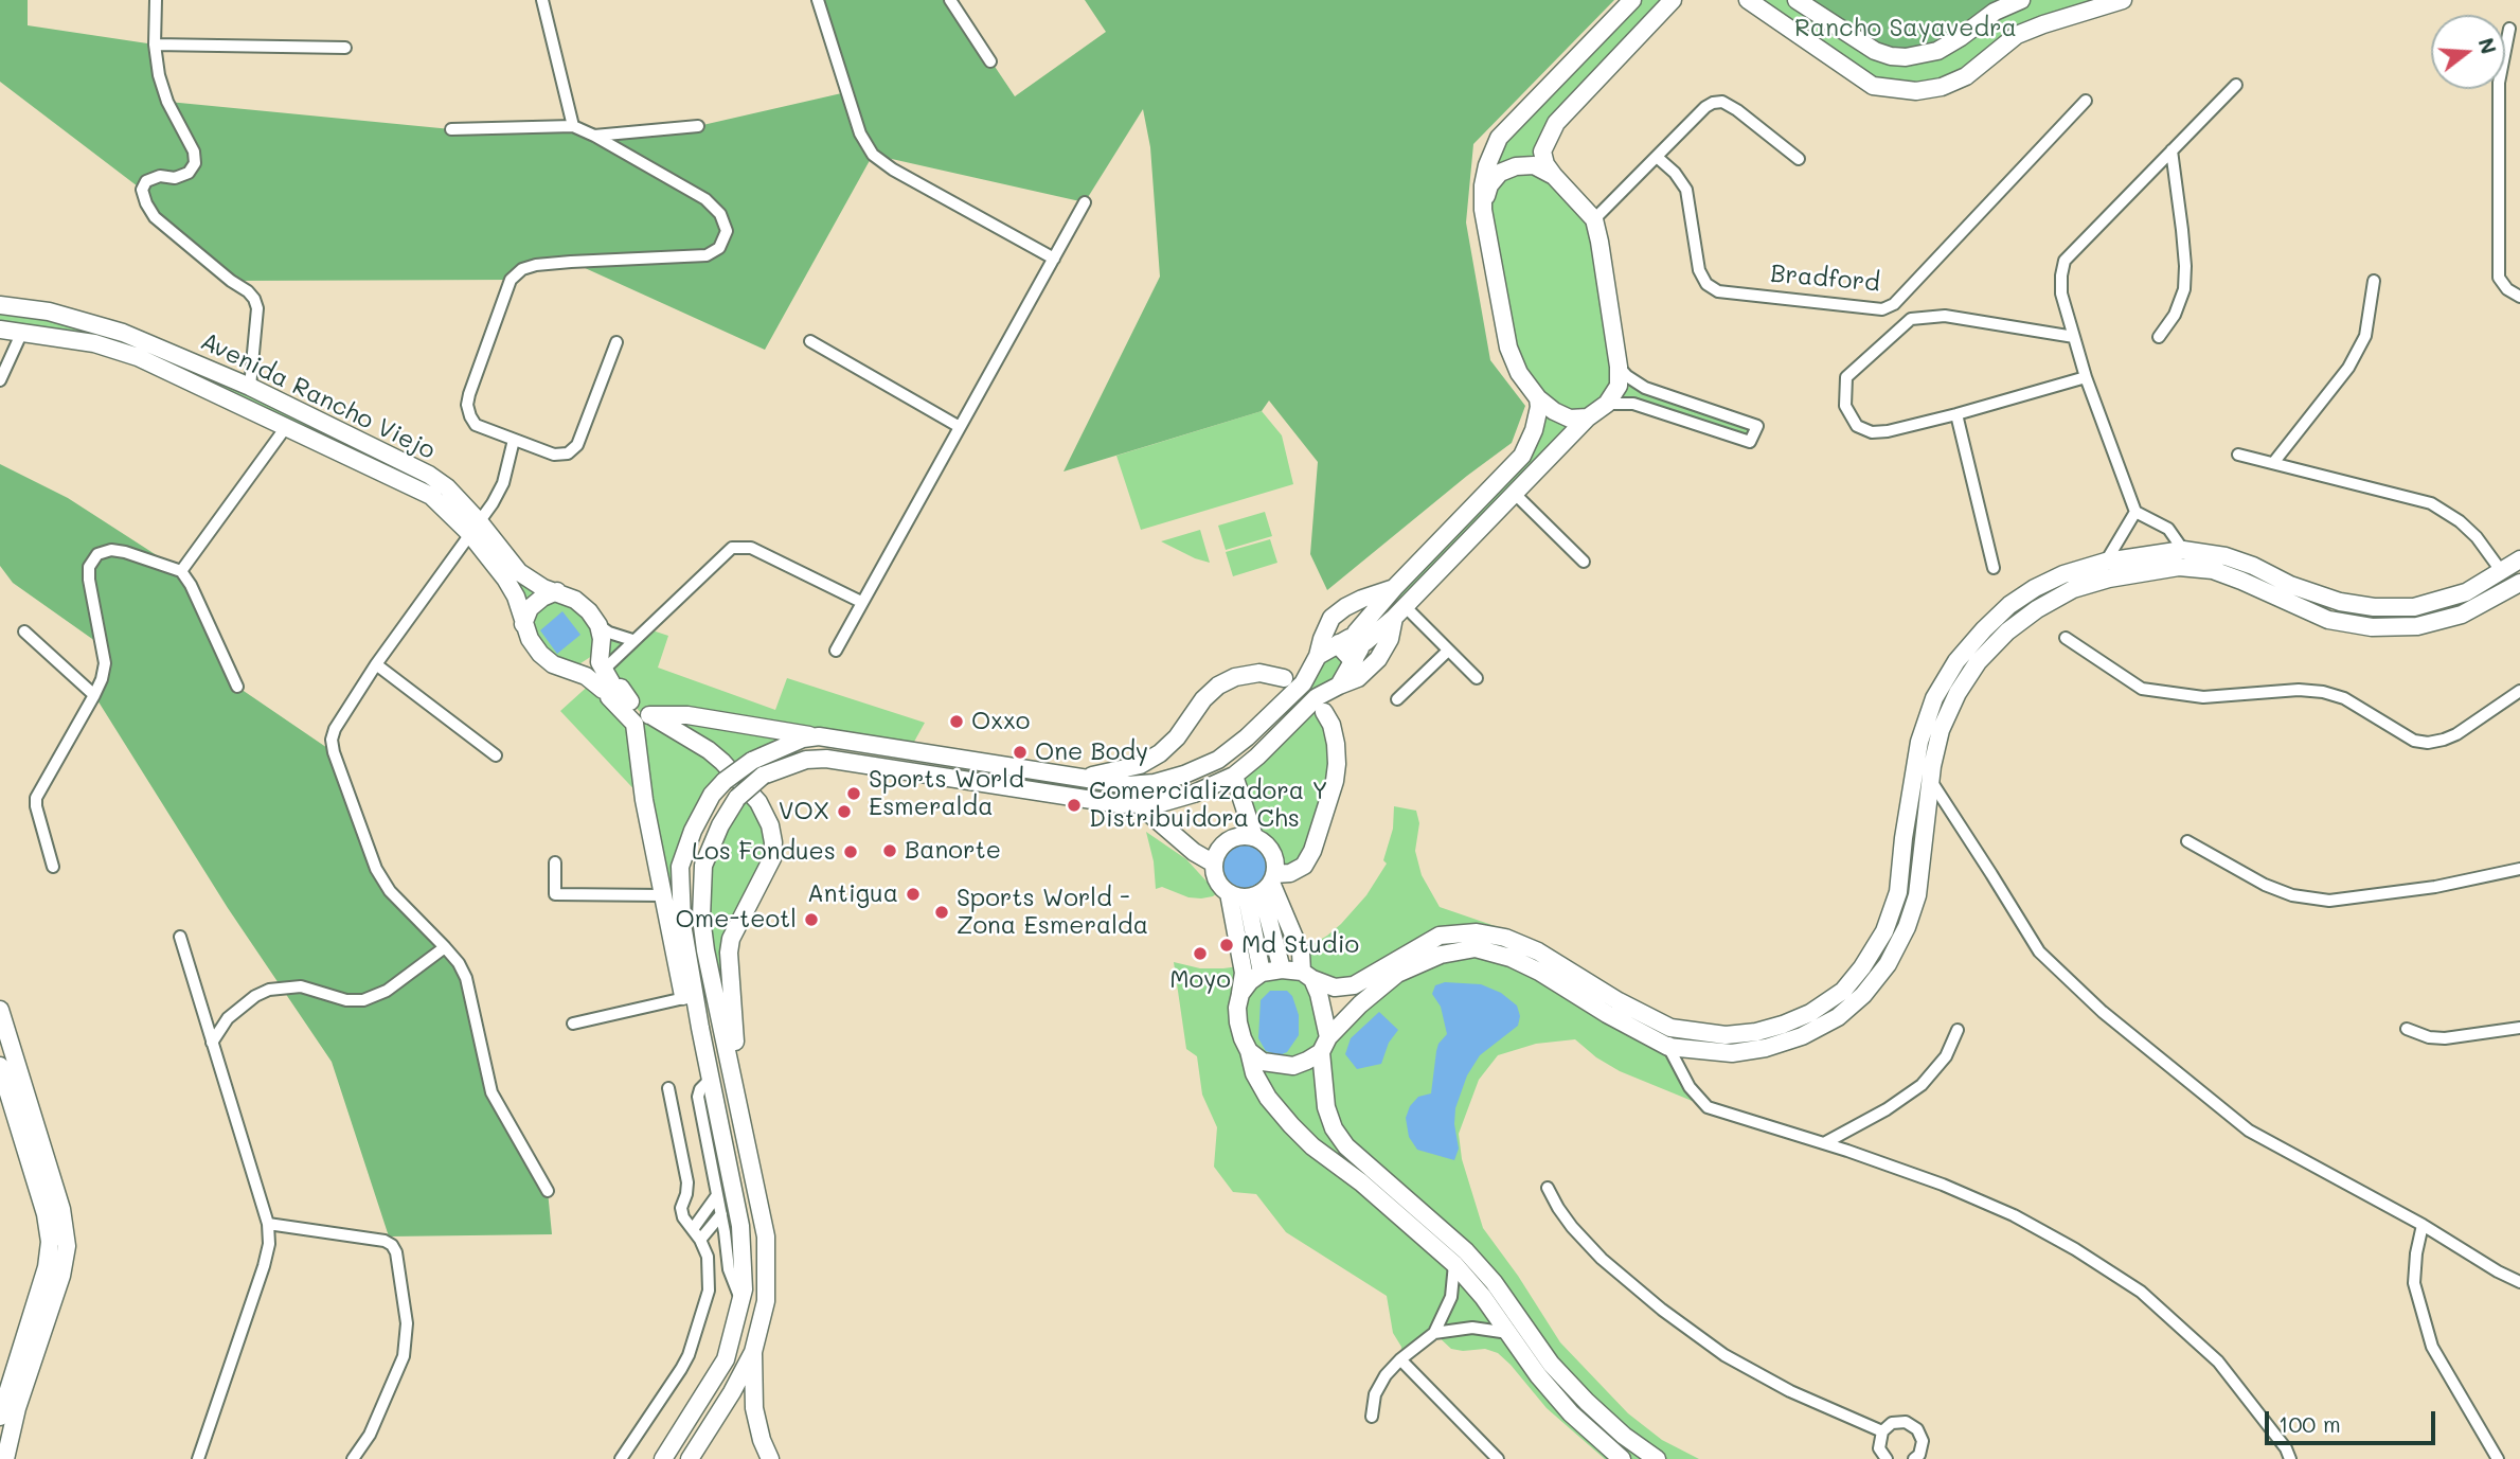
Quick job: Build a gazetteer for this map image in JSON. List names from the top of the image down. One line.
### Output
{"streets":{"street":["Bradford","Avenida Rancho Viejo"]},"parks":["Rancho Sayavedra"],"places":["Oxxo","One Body","Sports World Esmeralda","Comercializadora Y Distribuidora Chs","VOX","Banorte","Los Fondues","Antigua","Sports World - Zona Esmeralda","Ome-teotl","Md Studio","Moyo"],"scale_bar":"100 m","north":"right"}
